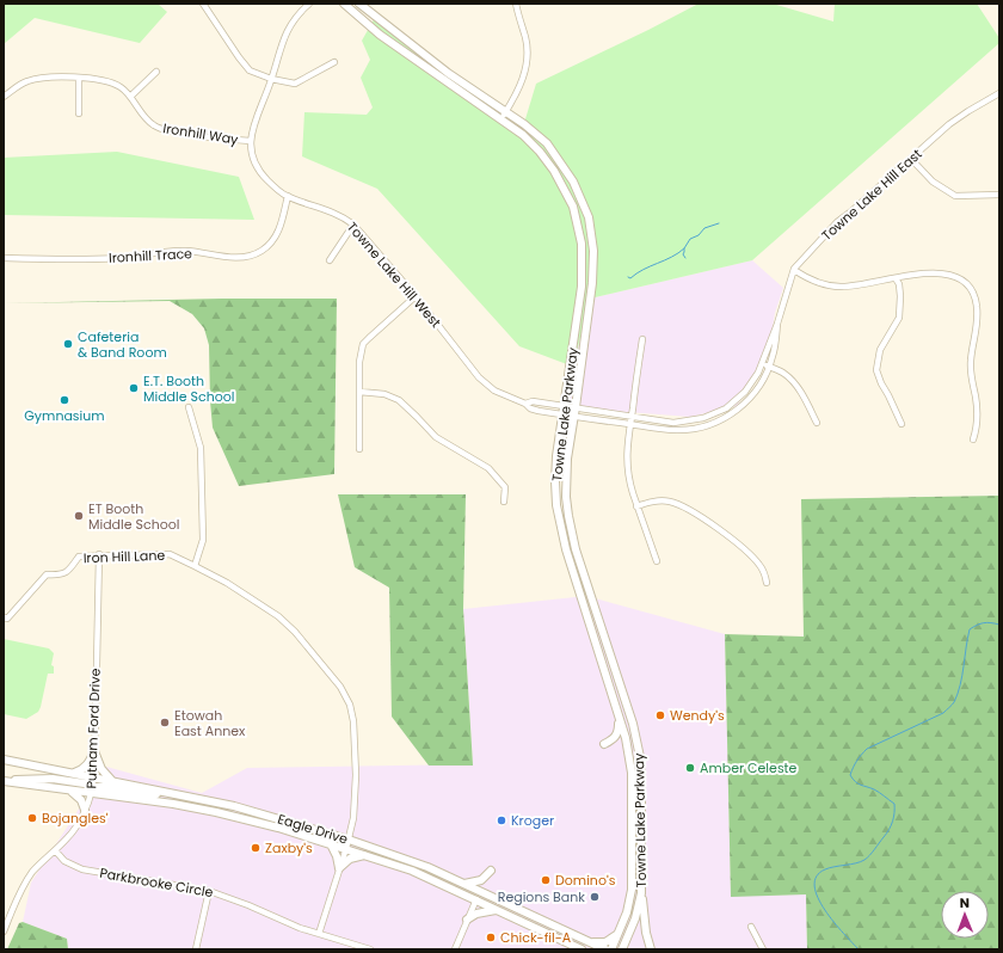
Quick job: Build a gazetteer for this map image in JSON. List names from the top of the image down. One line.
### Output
{"streets":{"main road":["Towne Lake Parkway","Eagle Drive"],"street":["Ironhill Way","Towne Lake Hill East","Ironhill Trace","Towne Lake Hill West","Iron Hill Lane","Putnam Ford Drive","Parkbrooke Circle"]},"crossings":[["Ironhill Way","Towne Lake Hill West"],["Towne Lake Hill East","Towne Lake Hill West"],["Towne Lake Hill East","Towne Lake Parkway"],["Ironhill Trace","Towne Lake Hill West"],["Towne Lake Hill West","Towne Lake Parkway"],["Iron Hill Lane","Putnam Ford Drive"],["Iron Hill Lane","Eagle Drive"],["Iron Hill Lane","Parkbrooke Circle"],["Putnam Ford Drive","Eagle Drive"],["Putnam Ford Drive","Parkbrooke Circle"]],"places":["Cafeteria & Band Room","E.T. Booth Middle School","Gymnasium","ET Booth Middle School","Wendy's","Etowah East Annex","Amber Celeste","Bojangles'","Kroger","Zaxby's","Domino's","Regions Bank","Chick-fil-A"],"north":"top"}
